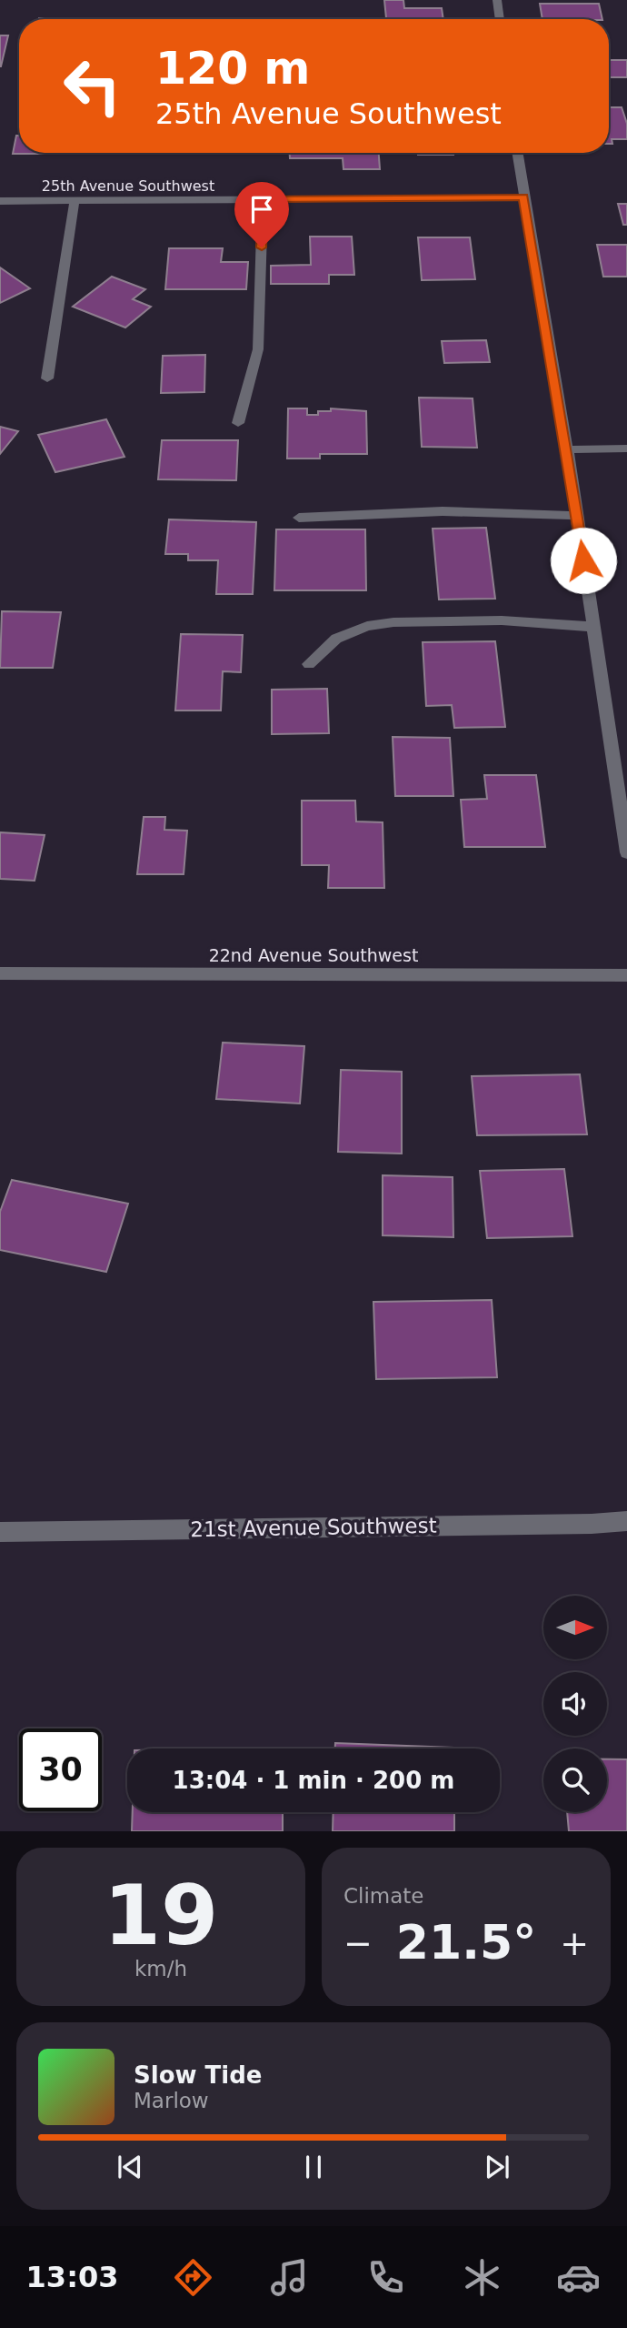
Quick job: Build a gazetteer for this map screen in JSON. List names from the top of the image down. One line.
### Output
{"streets":{"street":["25th Avenue Southwest","22nd Avenue Southwest","21st Avenue Southwest"]},"north":"right","page":{"turn":["120 m","25th Avenue Southwest"],"limit":"30","trip":"13:04 · 1 min · 200 m","tile":[["19","km/h"],"Climate"],"heat":["−","21.5°","+"],"song":["Slow Tide","Marlow"],"tabs":"13:03"}}
